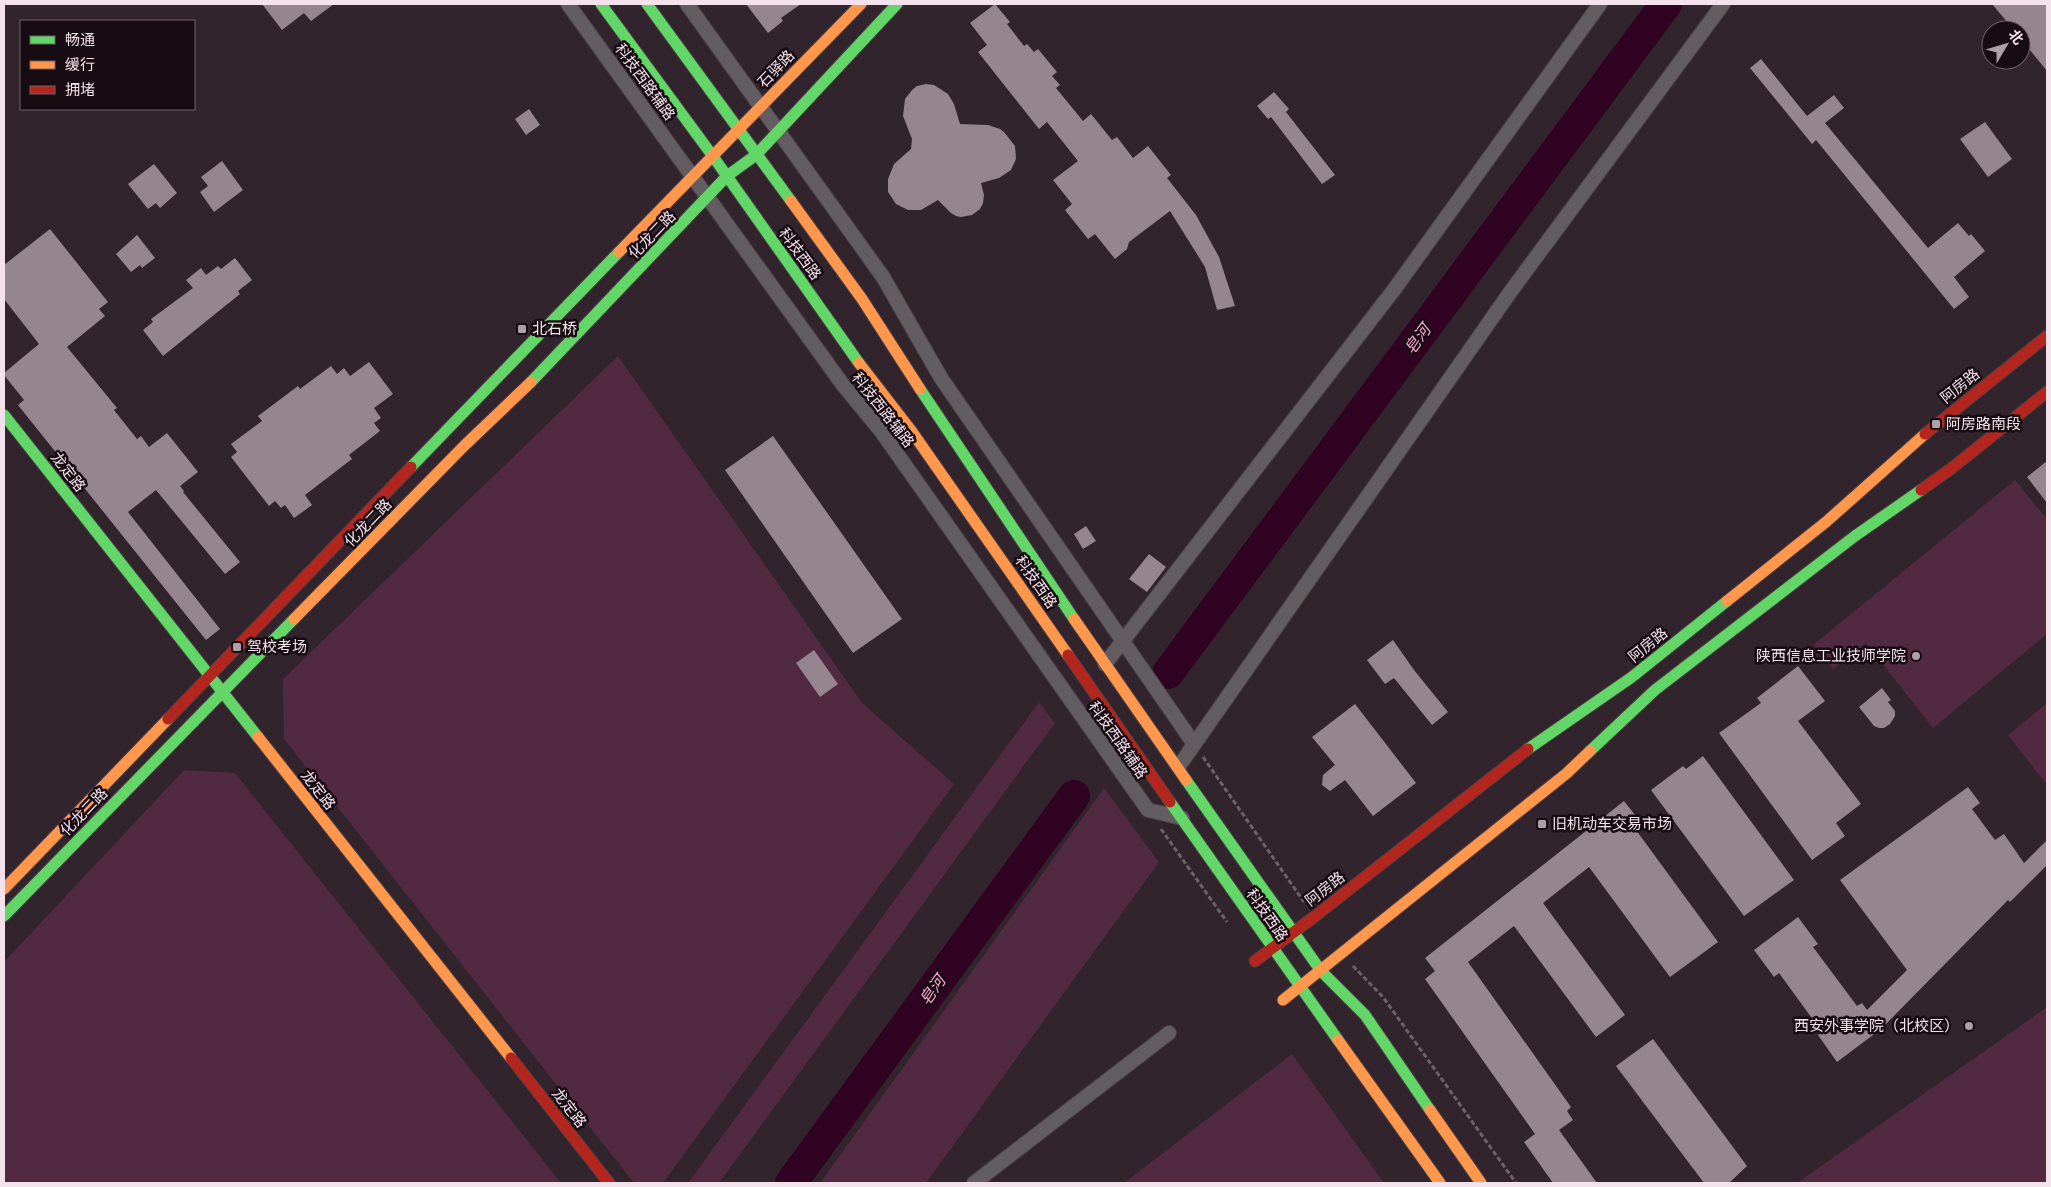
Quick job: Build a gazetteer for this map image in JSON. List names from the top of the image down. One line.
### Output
{"streets":{"main road":["石驿路","化龙二路","科技西路","阿房路","龙定路"],"street":["科技西路辅路"]},"crossings":[["石驿路","化龙二路"],["石驿路","科技西路"],["科技西路辅路","化龙二路"],["科技西路辅路","科技西路"],["化龙二路","科技西路"],["化龙二路","龙定路"],["科技西路","阿房路"]],"water":["皂河"],"places":{"transit":["北石桥","阿房路南段","驾校考场","旧机动车交易市场"],"other":["陕西信息工业技师学院","西安外事学院（北校区）"]},"legend":["畅通","缓行","拥堵"],"north":"top right"}
